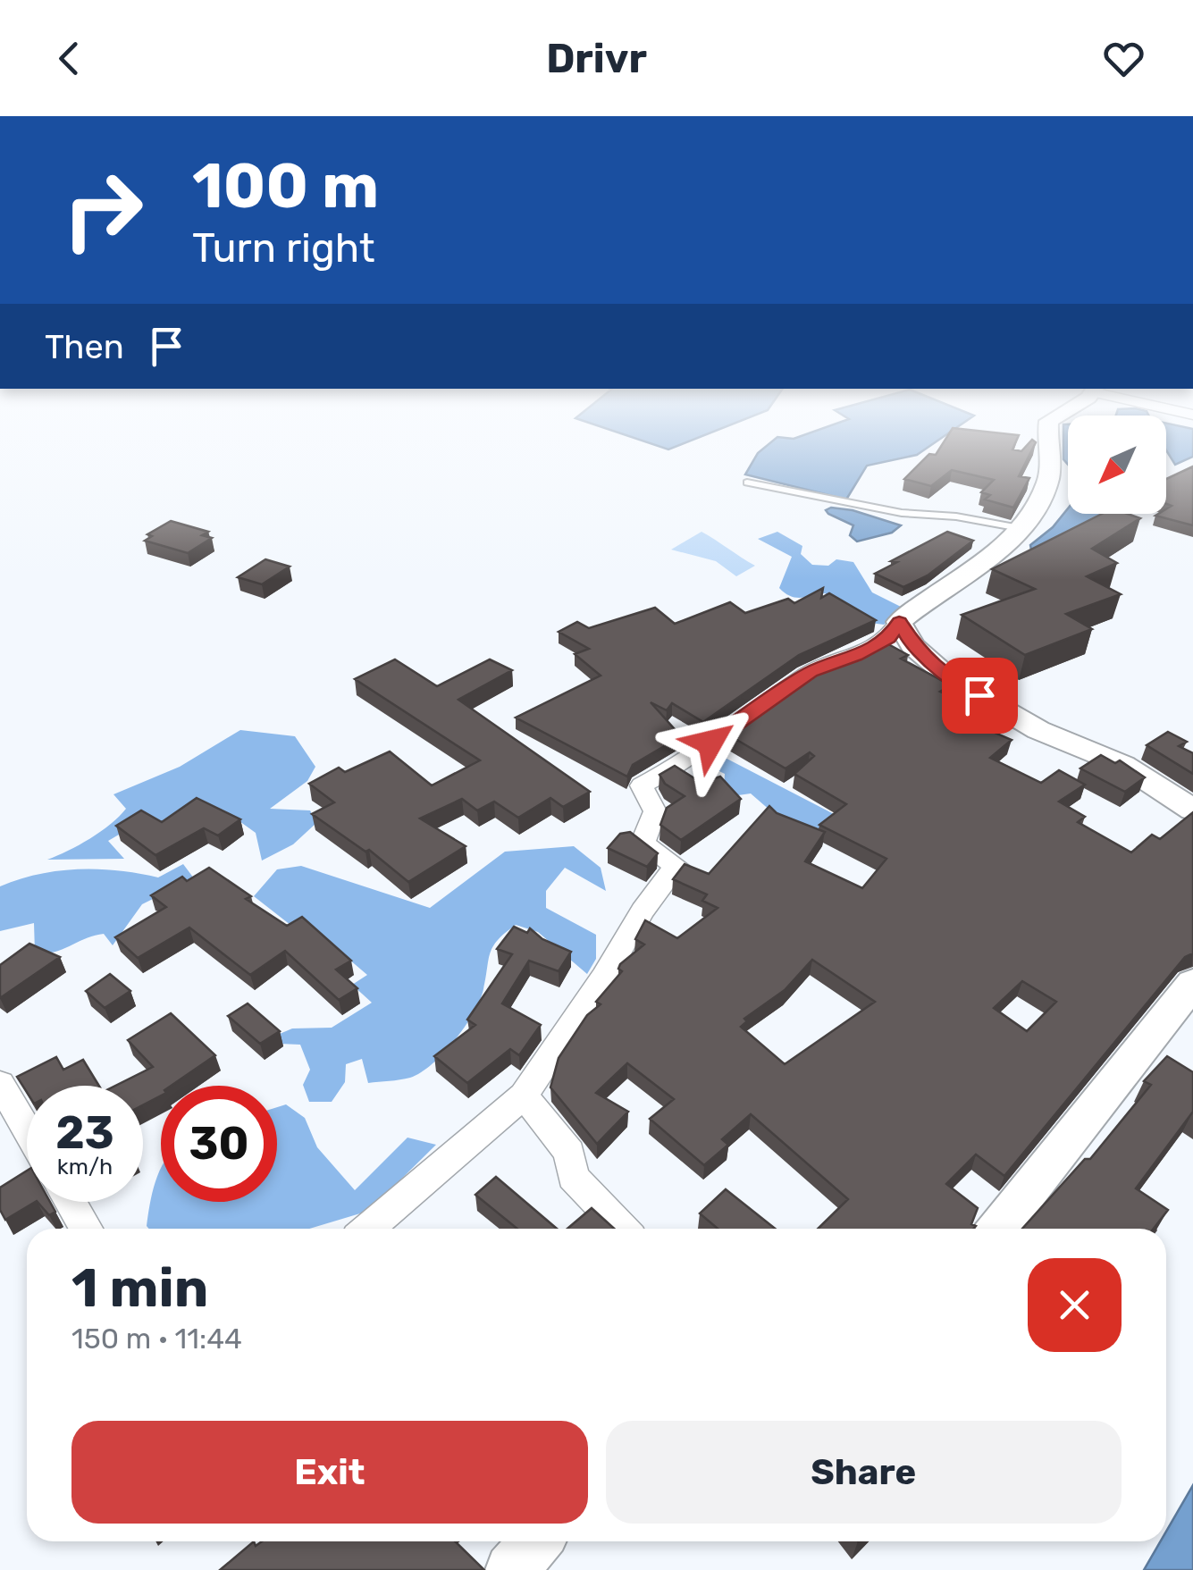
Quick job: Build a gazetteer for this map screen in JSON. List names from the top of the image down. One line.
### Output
{"north":"bottom left","page":{"header":"Drivr","turn":["100 m","Turn right"],"then":"Then","speed":"23 km/h","limit":"30","heading":["1 min","150 m · 11:44"],"buttons":["Exit","Share"]}}
